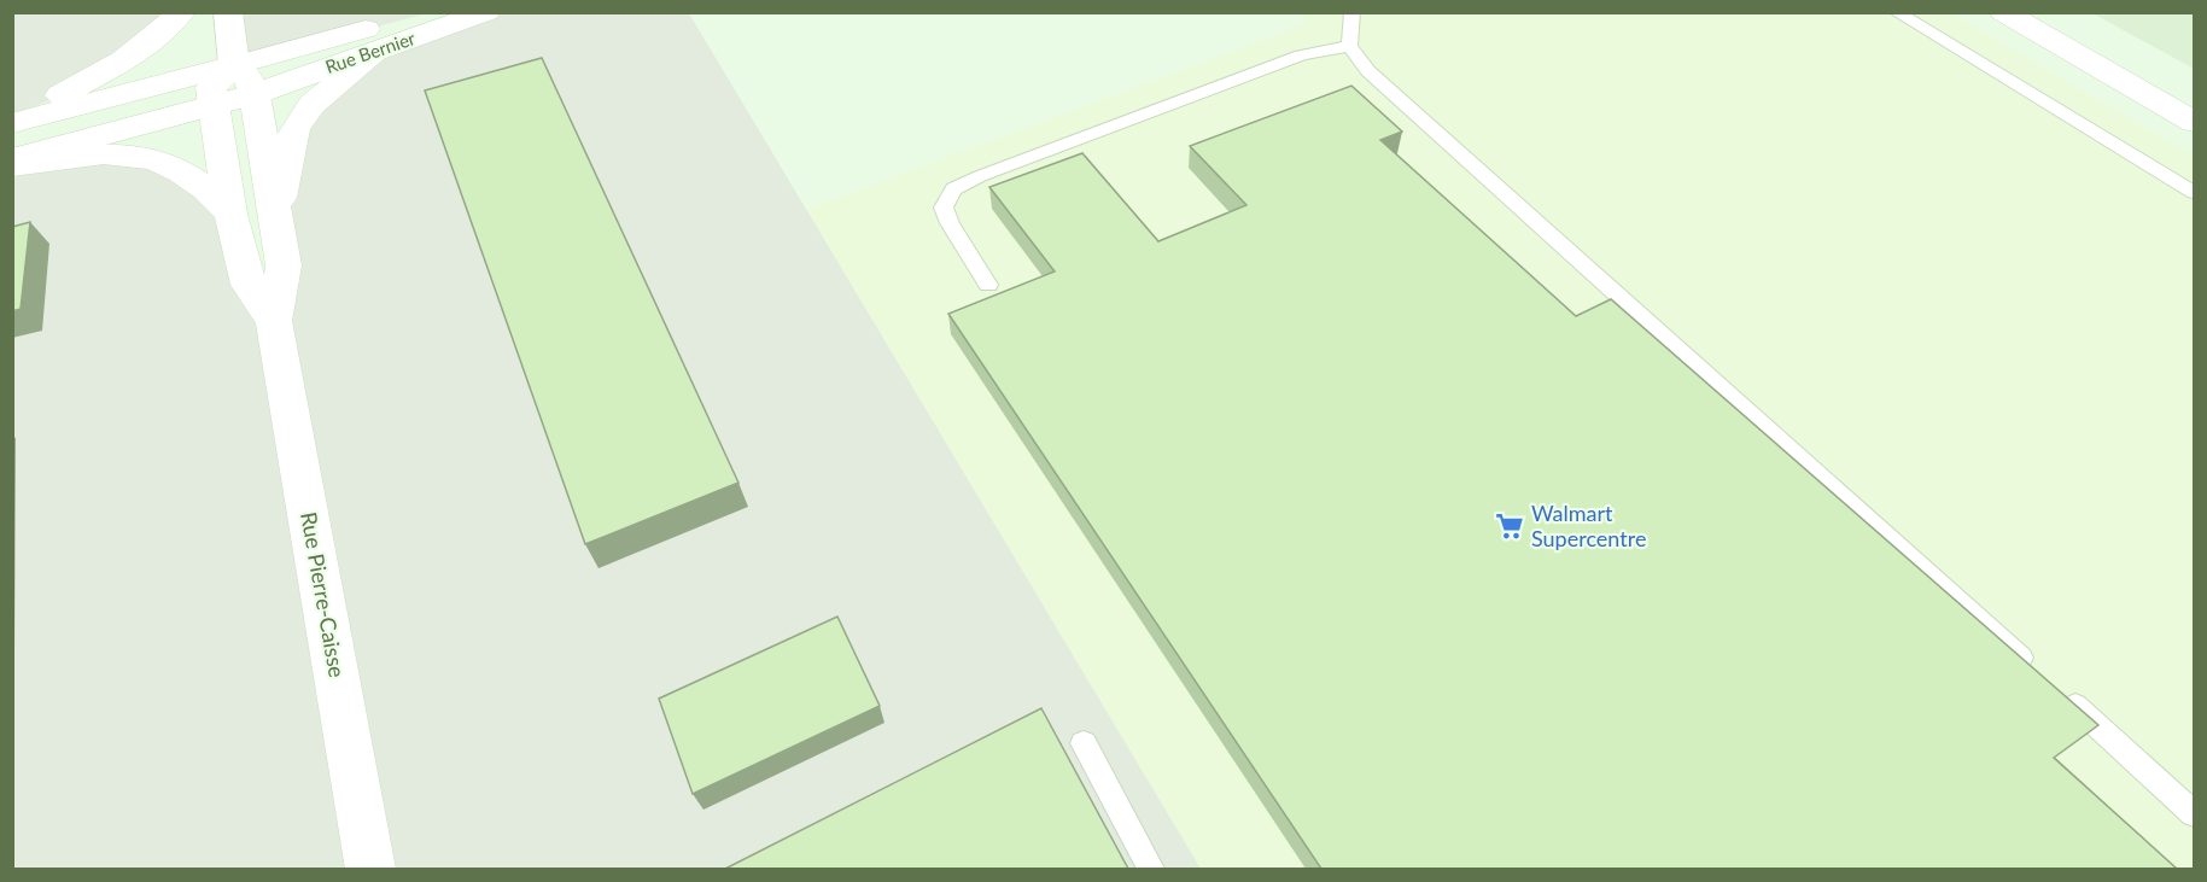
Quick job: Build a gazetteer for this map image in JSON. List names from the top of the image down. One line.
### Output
{"streets":{"main road":["Rue Bernier","Rue Pierre-Caisse"]},"crossings":[["Rue Bernier","Rue Pierre-Caisse"]],"places":{"supermarket":["Walmart Supercentre"]}}
